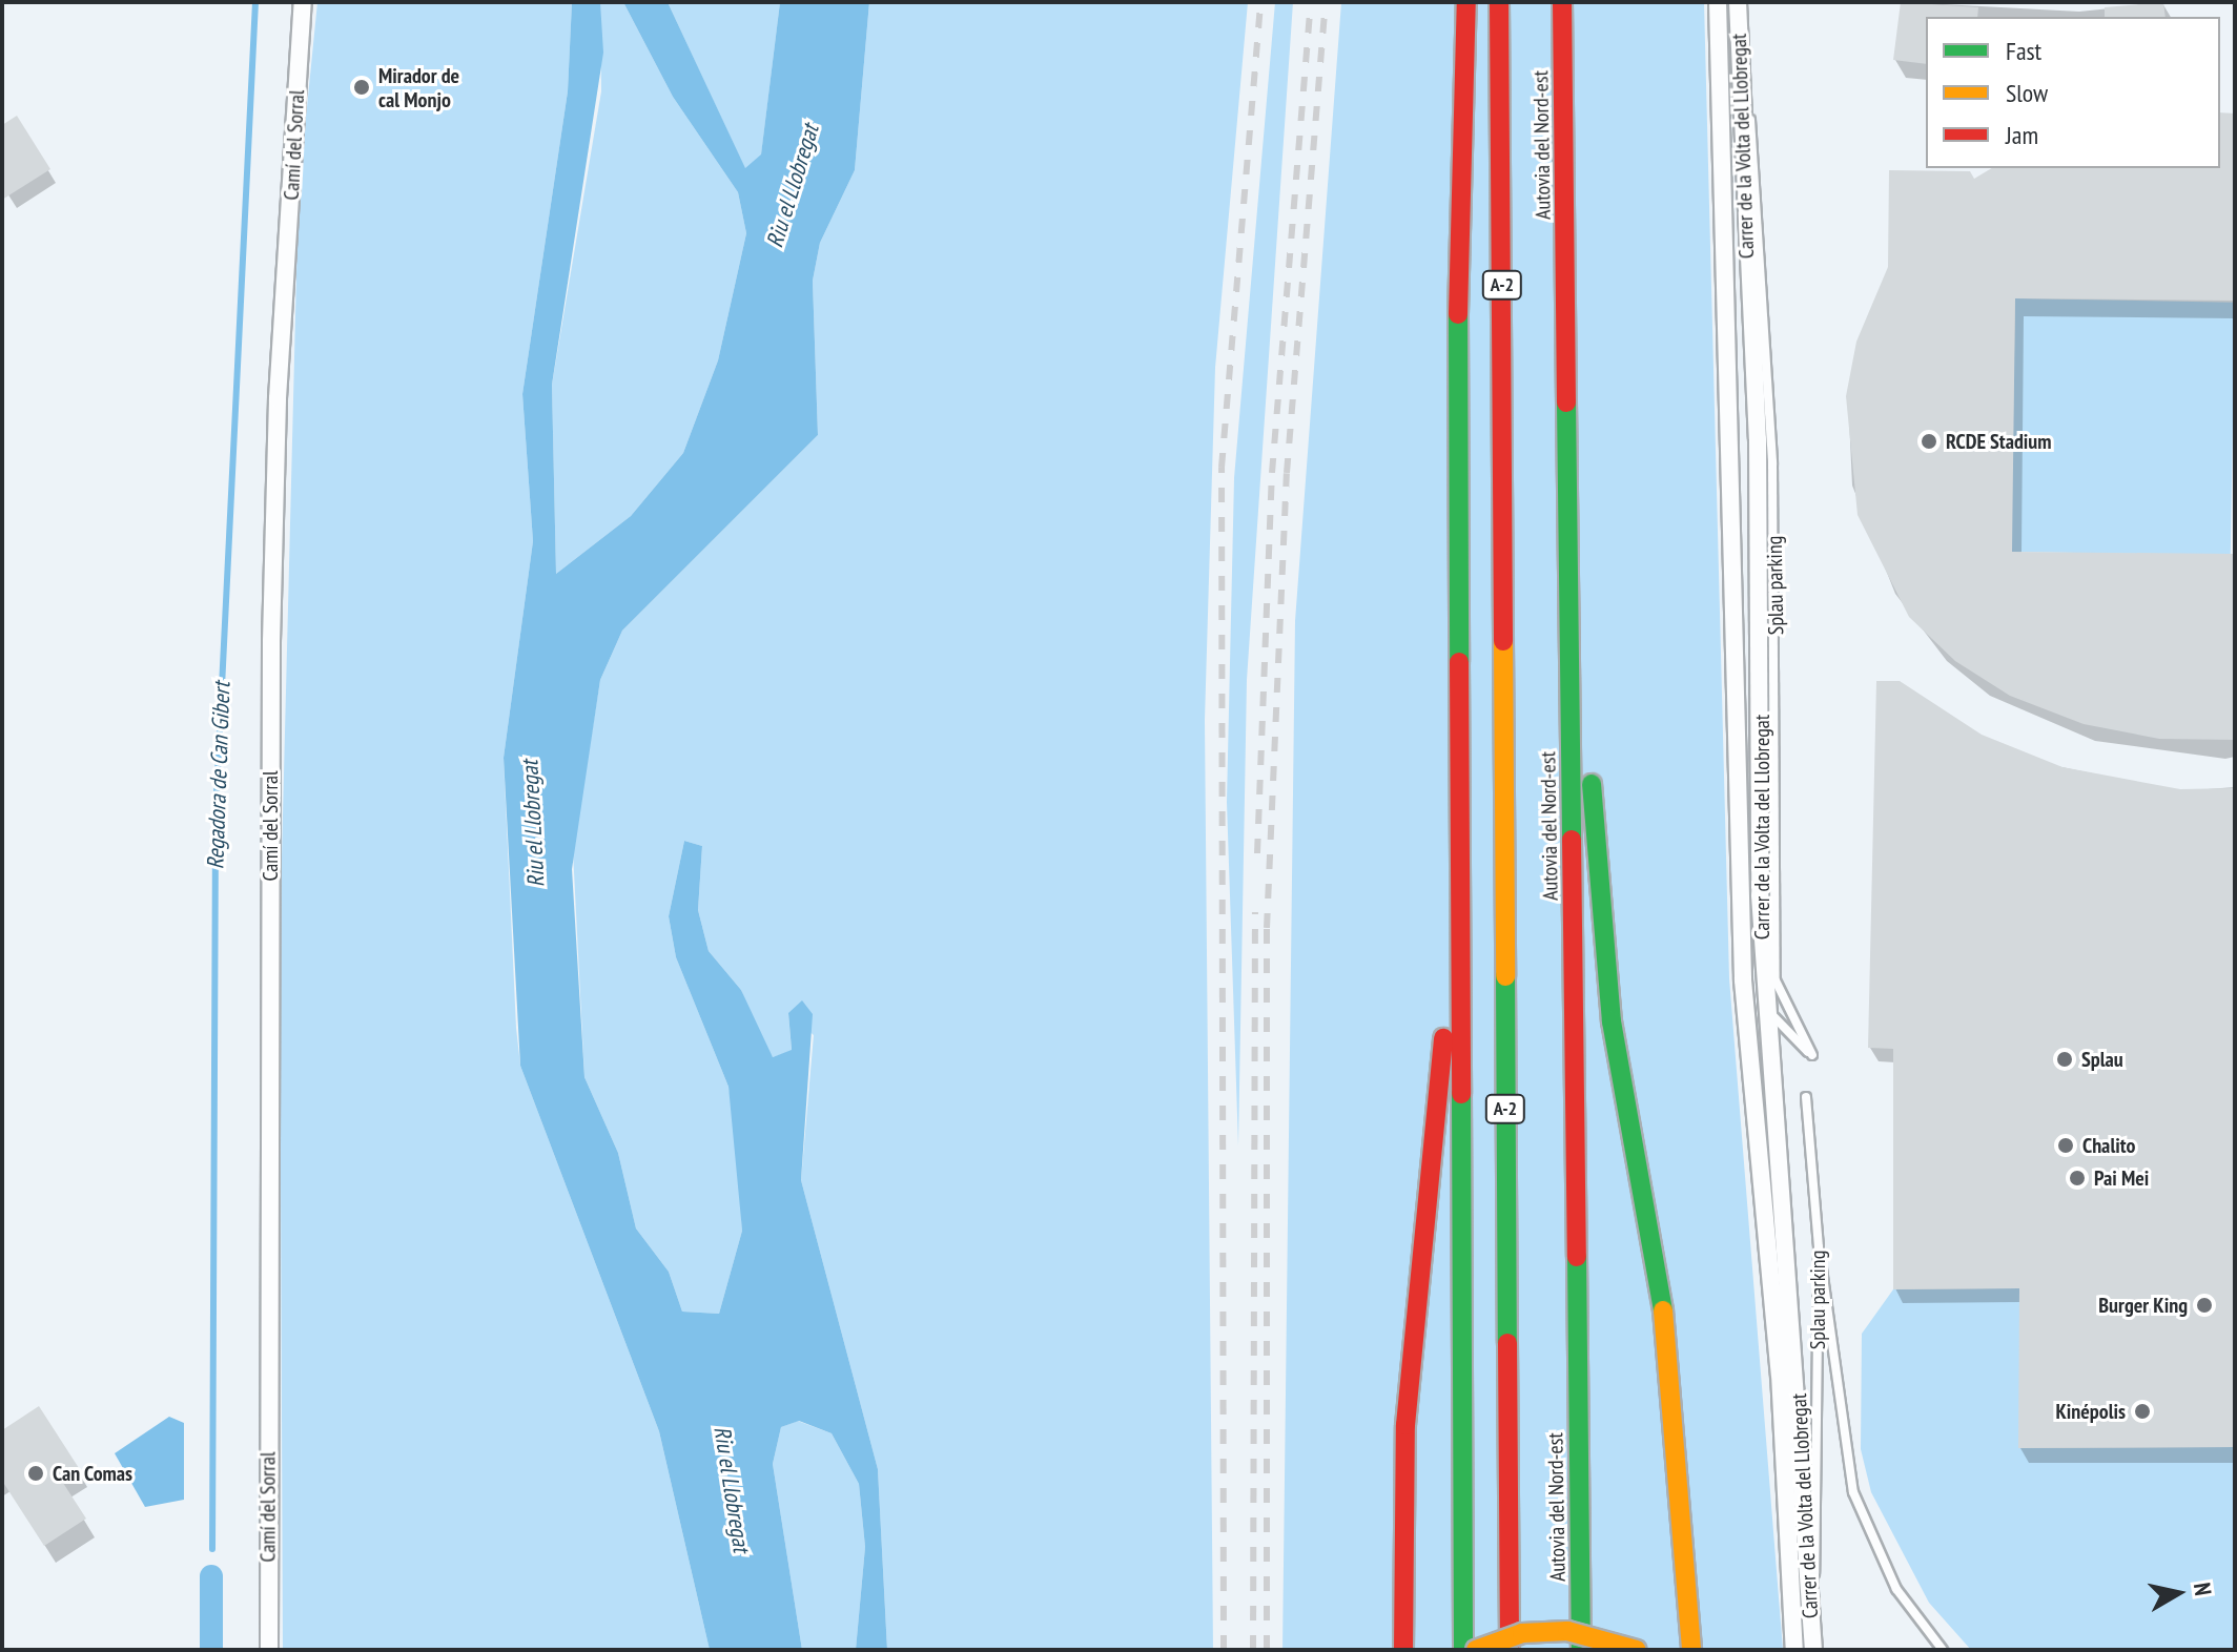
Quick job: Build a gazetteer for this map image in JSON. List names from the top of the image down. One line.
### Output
{"streets":{"main road":["Autovia del Nord-est","A-2"],"street":["Camí del Sorral","Carrer de la Volta del Llobregat"],"lane":["Splau parking"]},"crossings":[["Carrer de la Volta del Llobregat","Splau parking"]],"water":["Riu el Llobregat","Regadora de Can Gibert"],"places":["Mirador de cal Monjo","RCDE Stadium","Splau","Chalito","Pai Mei","Burger King","Kinépolis","Can Comas"],"legend":["Fast","Slow","Jam"],"north":"right"}
